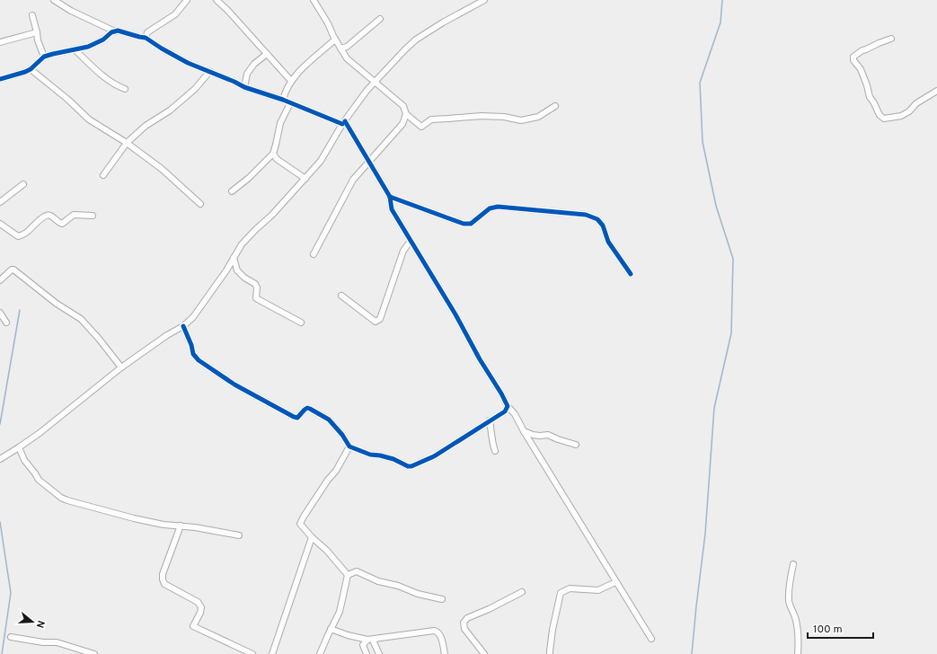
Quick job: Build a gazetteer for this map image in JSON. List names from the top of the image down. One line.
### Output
{"scale_bar":"100 m","north":"right"}
